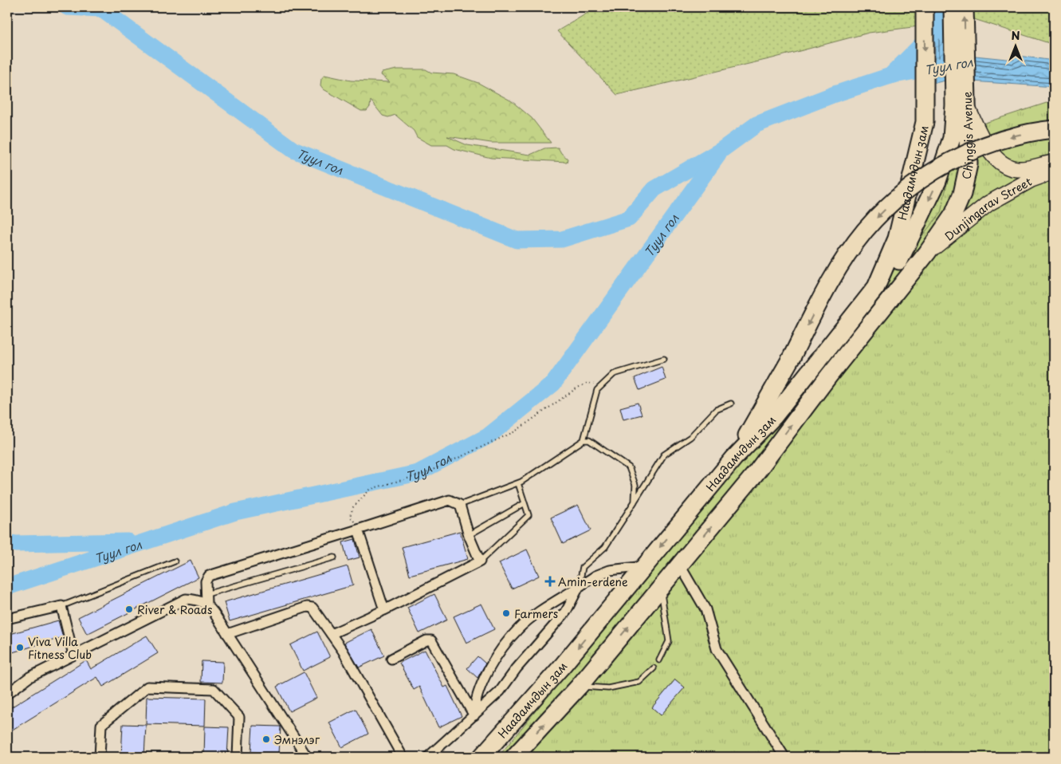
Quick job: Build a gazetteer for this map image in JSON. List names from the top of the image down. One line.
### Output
{"streets":{"highway":["Chinggis Avenue","Наадамчдын зам"],"main road":["Dunjingarav Street"]},"crossings":[["Chinggis Avenue","Наадамчдын зам"],["Chinggis Avenue","Dunjingarav Street"],["Наадамчдын зам","Dunjingarav Street"]],"water":["Туул гол"],"places":{"health":["Amin-erdene"],"other":["River & Roads","Farmers","Viva Villa Fitness Club","Эмнэлэг"]},"north":"top"}
